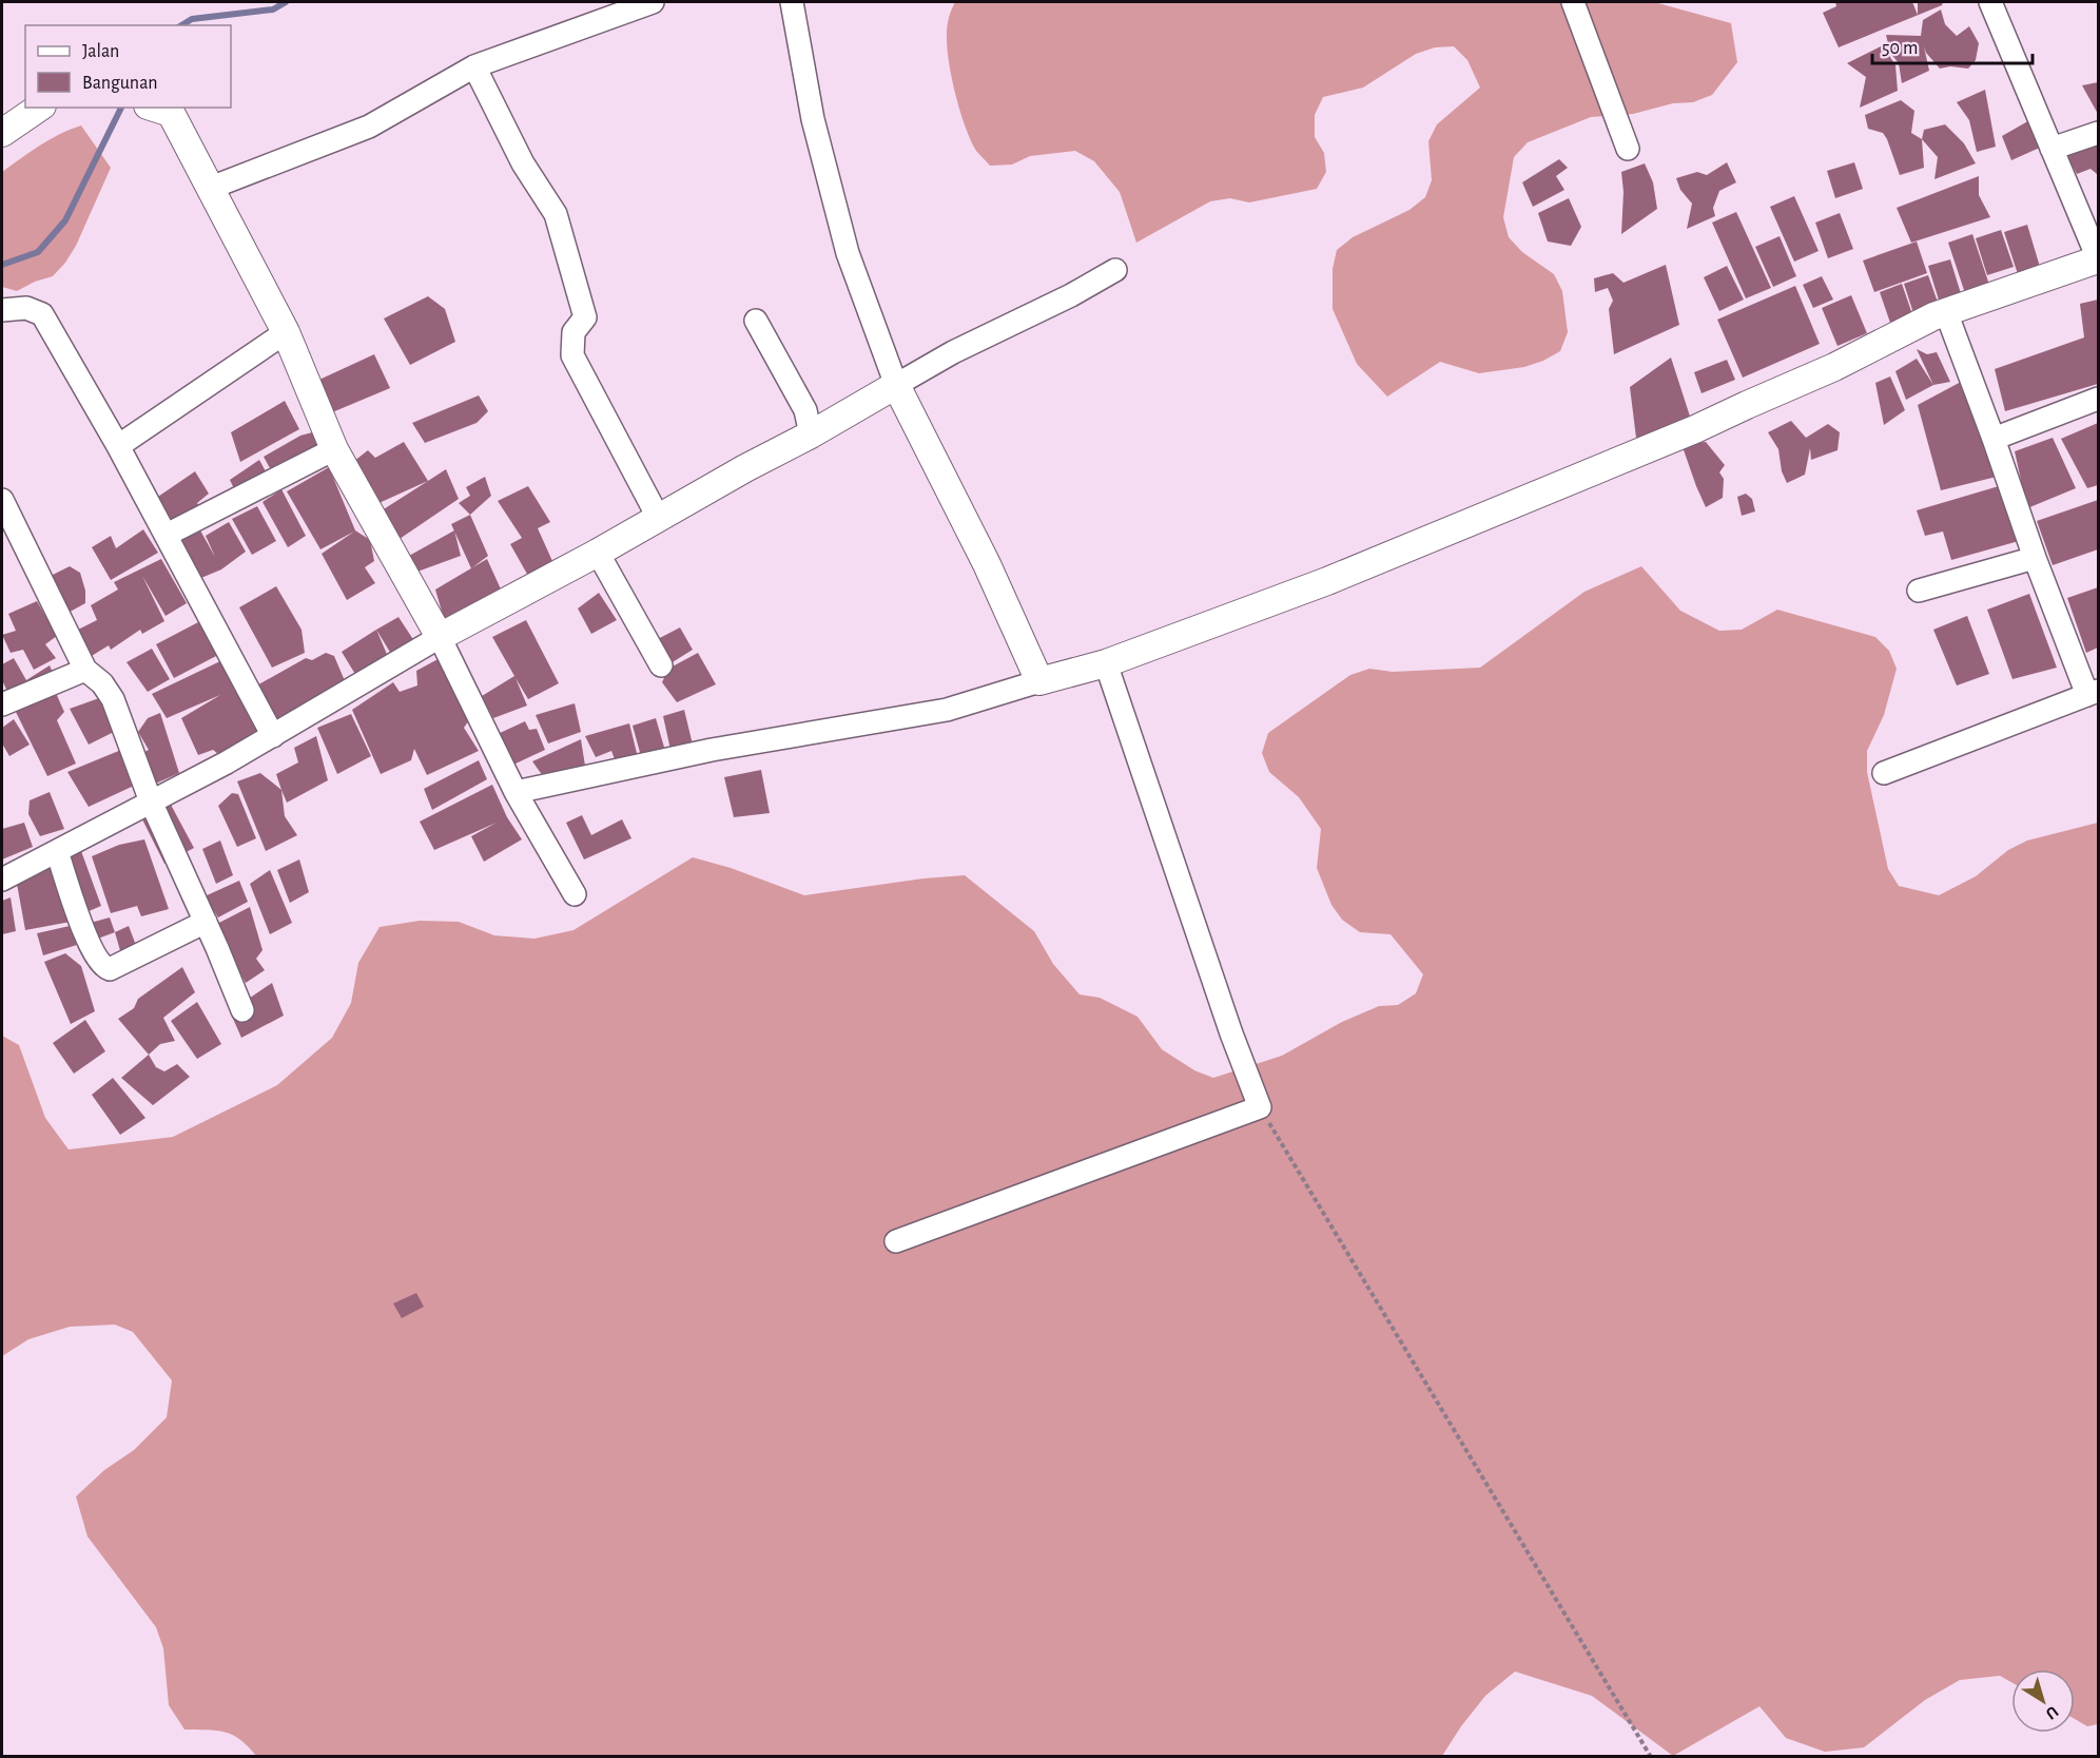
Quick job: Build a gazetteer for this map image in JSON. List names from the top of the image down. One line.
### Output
{"legend":["Jalan","Bangunan"],"scale_bar":"50 m","north":"bottom right"}
